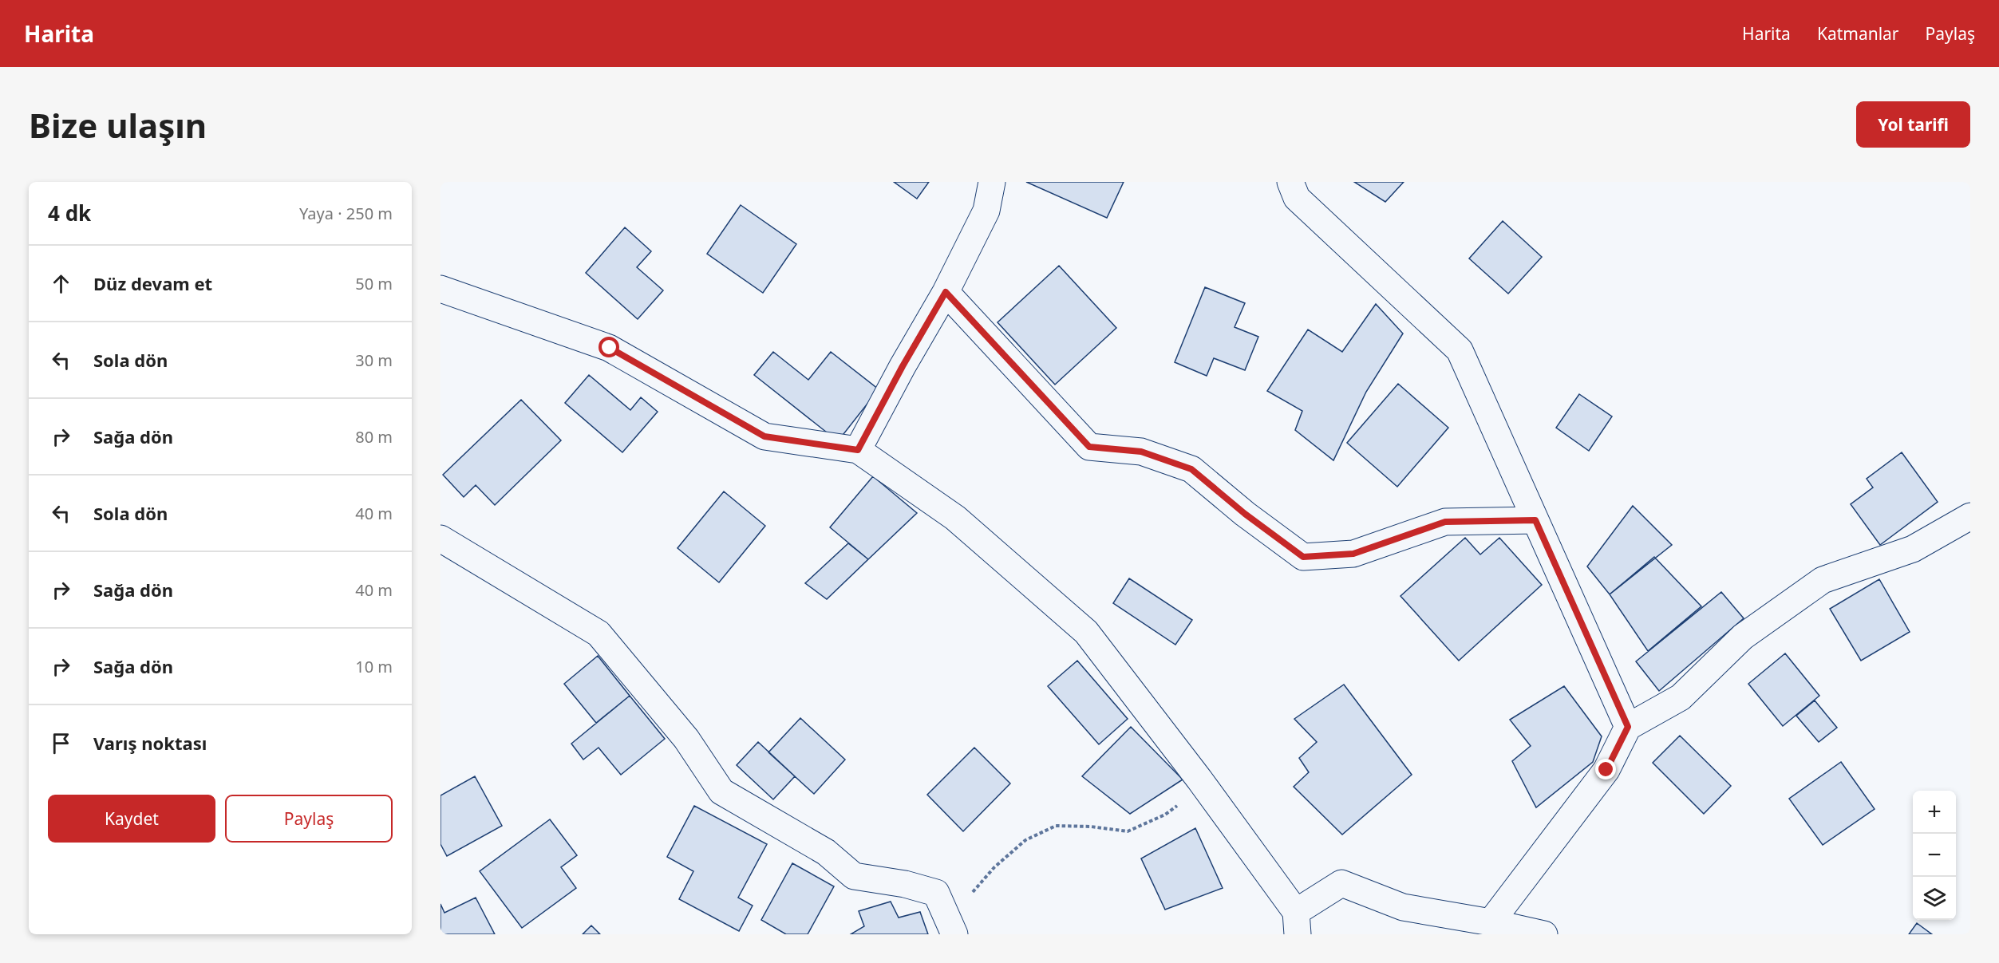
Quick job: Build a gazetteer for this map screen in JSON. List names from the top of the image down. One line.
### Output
{"page":{"header":"Harita","nav":["Harita","Katmanlar","Paylaş"],"buttons":["Yol tarifi",["Kaydet","Paylaş"]],"title":"Bize ulaşın","heading":["4 dk","Yaya · 250 m"],"list":[["Düz devam et","50 m"],["Sola dön","30 m"],["Sağa dön","80 m"],["Sola dön","40 m"],["Sağa dön","40 m"],["Sağa dön","10 m"],"Varış noktası"],"map_buttons":["+","−"]}}
